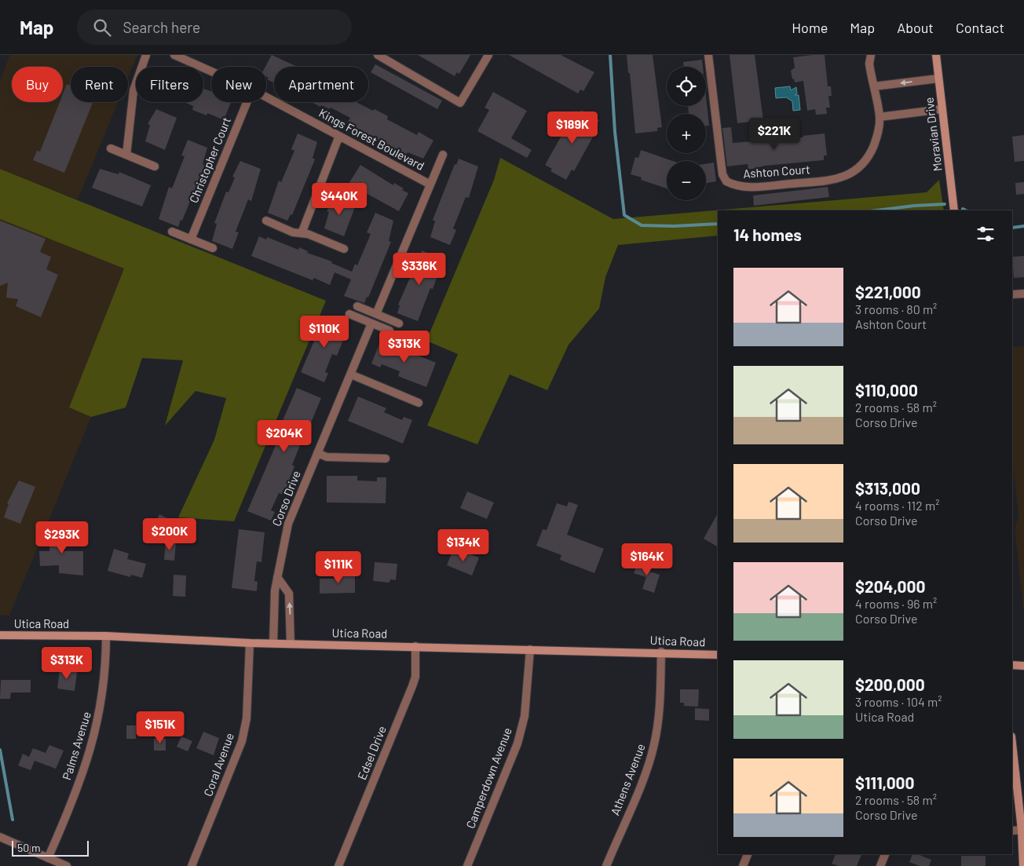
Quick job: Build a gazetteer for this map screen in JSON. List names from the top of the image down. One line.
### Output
{"streets":{"main road":["Moravian Drive","Utica Road"],"street":["Kings Forest Boulevard","Christopher Court","Ashton Court","Corso Drive","Palms Avenue","Edsel Drive","Coral Avenue","Camperdown Avenue","Athens Avenue"]},"crossings":[["Corso Drive","Utica Road"],["Utica Road","Palms Avenue"],["Utica Road","Edsel Drive"],["Utica Road","Coral Avenue"],["Utica Road","Camperdown Avenue"],["Utica Road","Athens Avenue"]],"scale_bar":"50 m","page":{"header":"Map","search":"Search here","nav":["Home","Map","About","Contact"],"map_buttons":["+","−"],"chip":["Buy","Rent","Filters","New","Apartment"],"price":["$189K","$221K","$440K","$336K","$110K","$313K","$204K","$200K","$293K","$134K","$164K","$111K","$313K","$151K"],"heading":"14 homes","list":[{"name":"$221,000","note":"3 rooms · 80 m² · Ashton Court"},{"name":"$110,000","note":"2 rooms · 58 m² · Corso Drive"},{"name":"$313,000","note":"4 rooms · 112 m² · Corso Drive"},{"name":"$204,000","note":"4 rooms · 96 m² · Corso Drive"},{"name":"$200,000","note":"3 rooms · 104 m² · Utica Road"},{"name":"$111,000","note":"2 rooms · 58 m² · Corso Drive"}],"scale":"50 m"}}
